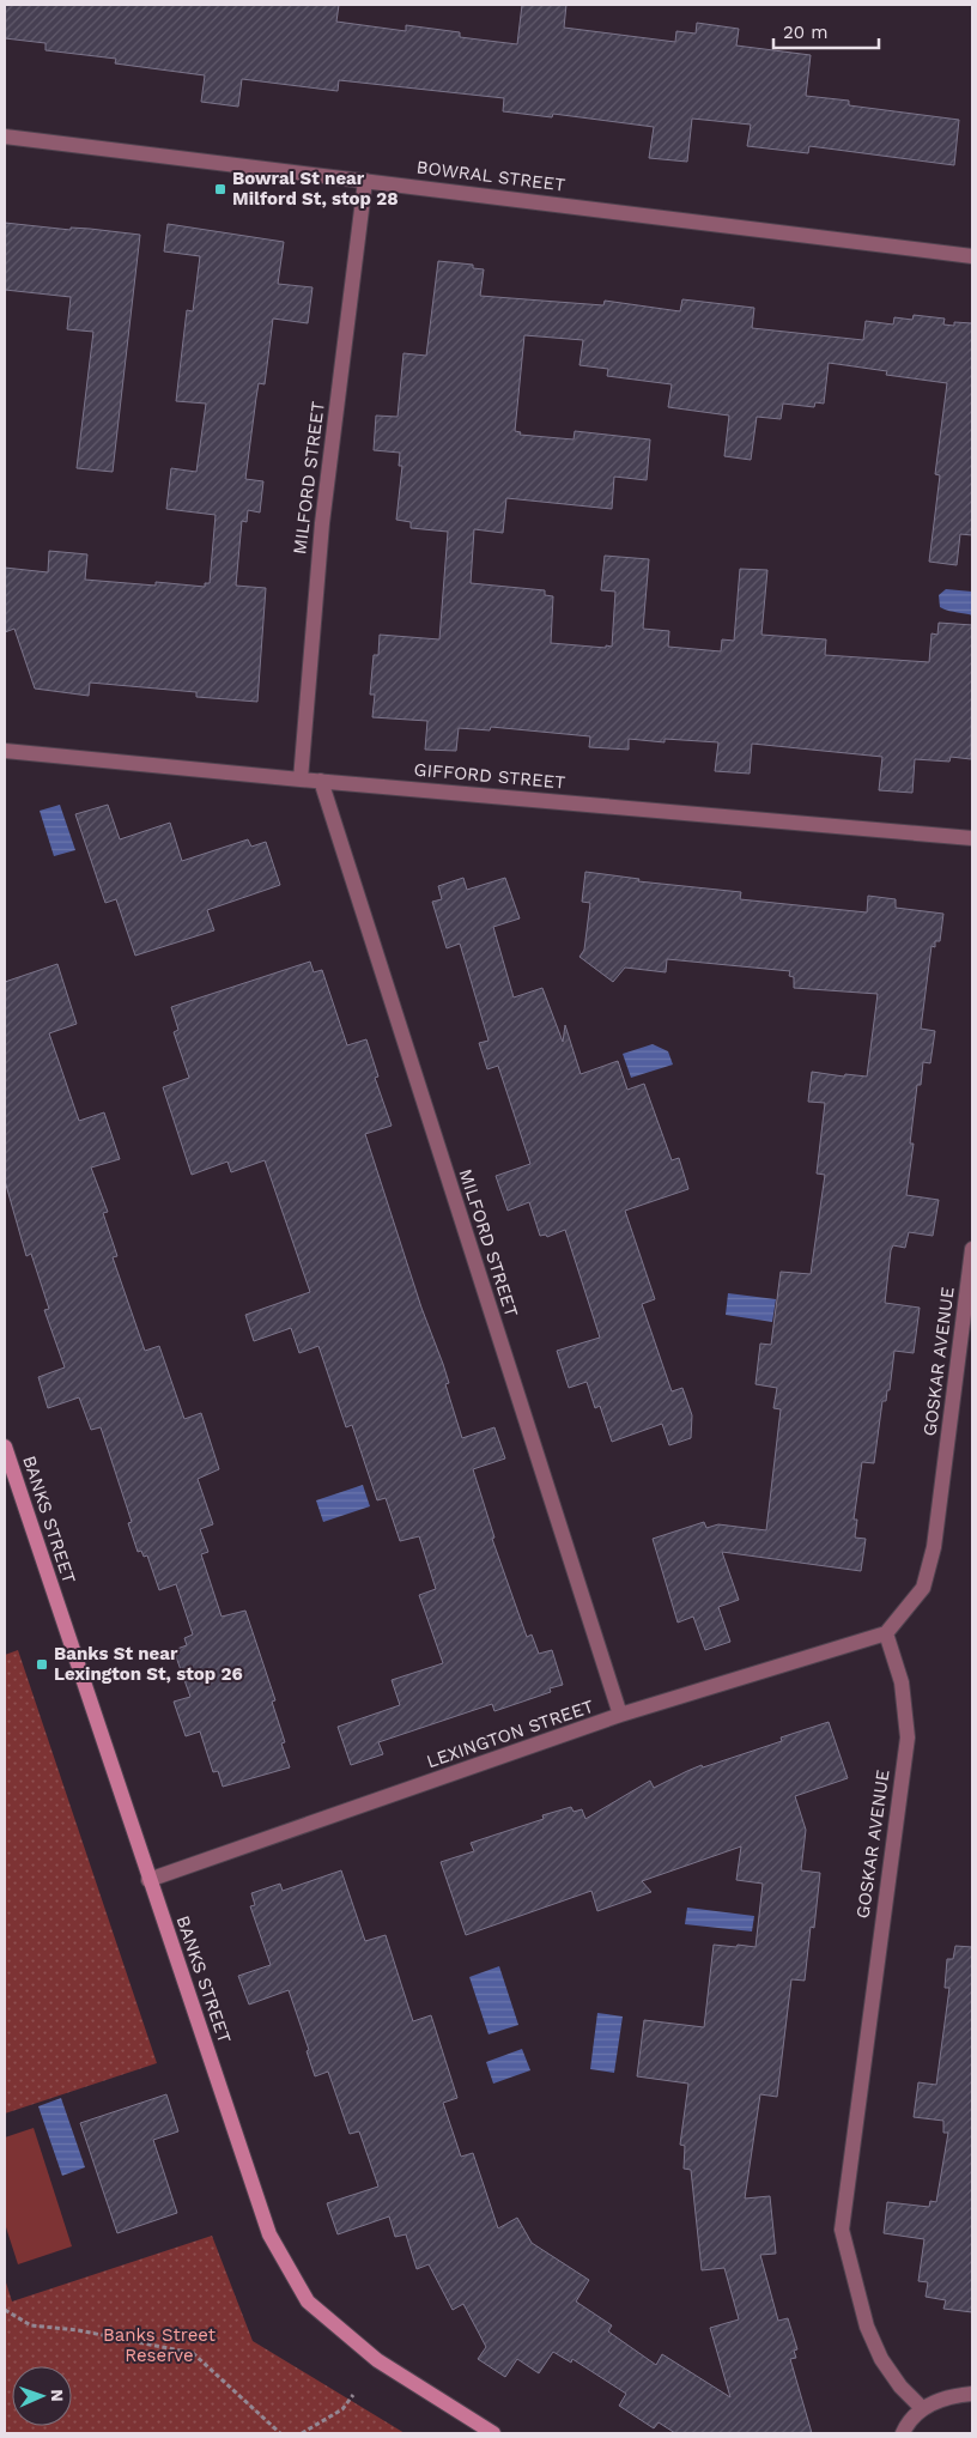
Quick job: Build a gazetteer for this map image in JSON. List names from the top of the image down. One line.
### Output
{"streets":{"main road":["BANKS STREET"],"street":["BOWRAL STREET","MILFORD STREET","GIFFORD STREET","GOSKAR AVENUE","LEXINGTON STREET"]},"crossings":[["BOWRAL STREET","MILFORD STREET"],["MILFORD STREET","GIFFORD STREET"],["MILFORD STREET","LEXINGTON STREET"],["GOSKAR AVENUE","LEXINGTON STREET"],["BANKS STREET","LEXINGTON STREET"]],"parks":["Banks Street Reserve"],"places":{"transit":["Bowral St near Milford St, stop 28","Banks St near Lexington St, stop 26"]},"scale_bar":"20 m","north":"right"}
